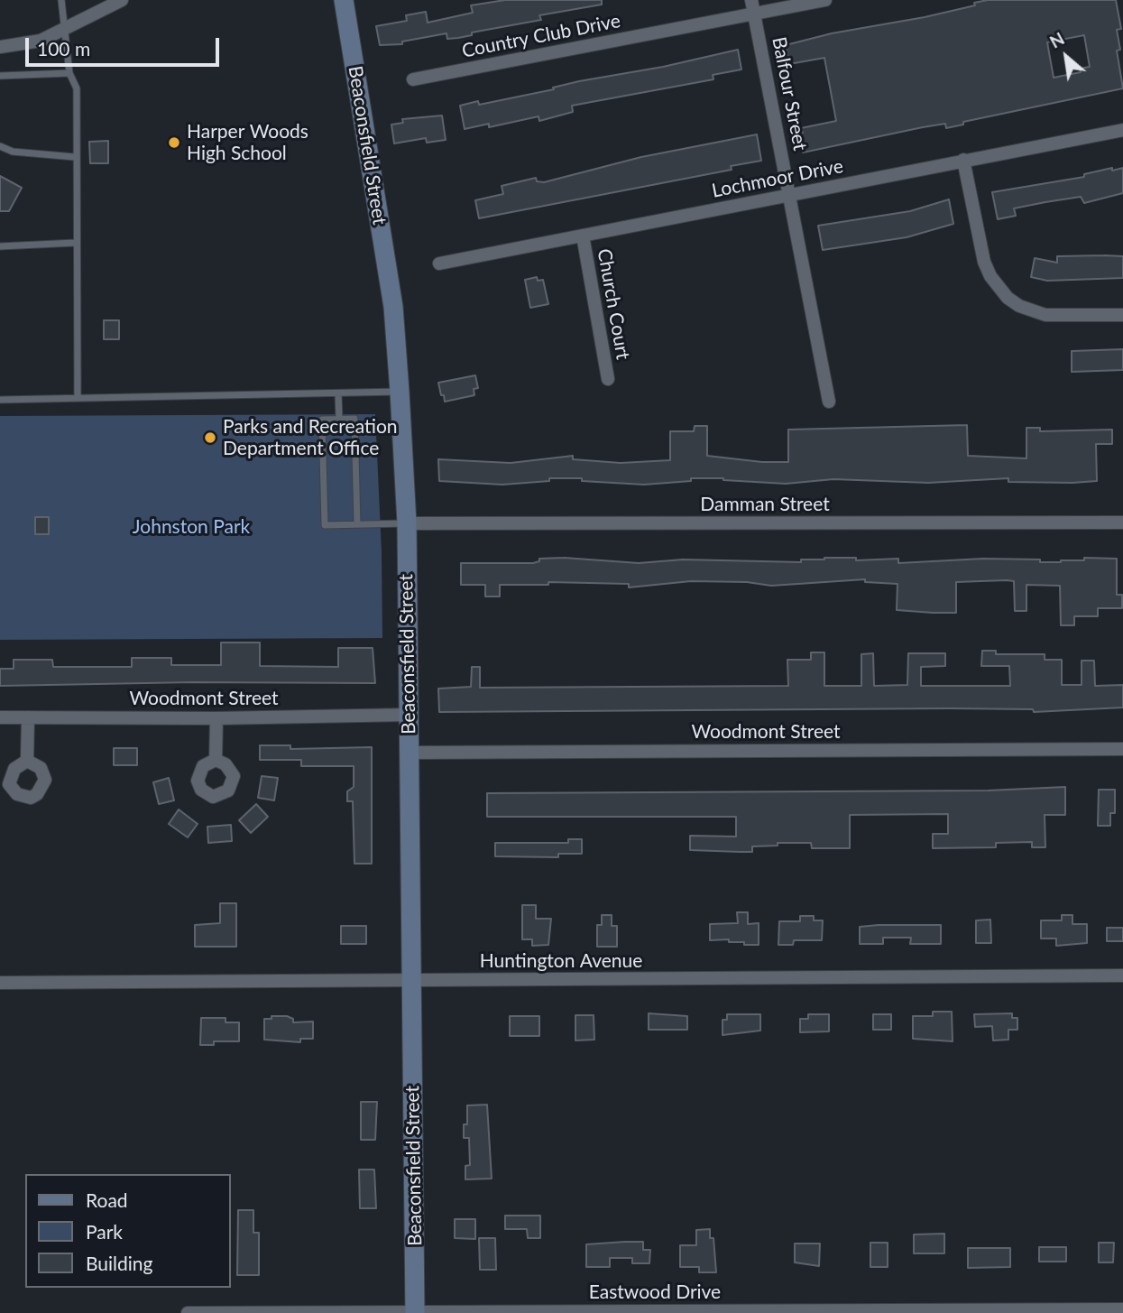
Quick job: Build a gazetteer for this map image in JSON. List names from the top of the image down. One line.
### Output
{"streets":{"street":["Country Club Drive","Balfour Street","Beaconsfield Street","Lochmoor Drive","Church Court","Damman Street","Woodmont Street","Huntington Avenue","Eastwood Drive"]},"crossings":[["Country Club Drive","Balfour Street"],["Balfour Street","Lochmoor Drive"],["Beaconsfield Street","Damman Street"],["Beaconsfield Street","Woodmont Street"],["Beaconsfield Street","Huntington Avenue"],["Beaconsfield Street","Eastwood Drive"],["Lochmoor Drive","Church Court"]],"parks":["Johnston Park"],"places":["Harper Woods High School","Parks and Recreation Department Office"],"legend":["Road","Park","Building"],"scale_bar":"100 m","north":"top left"}
